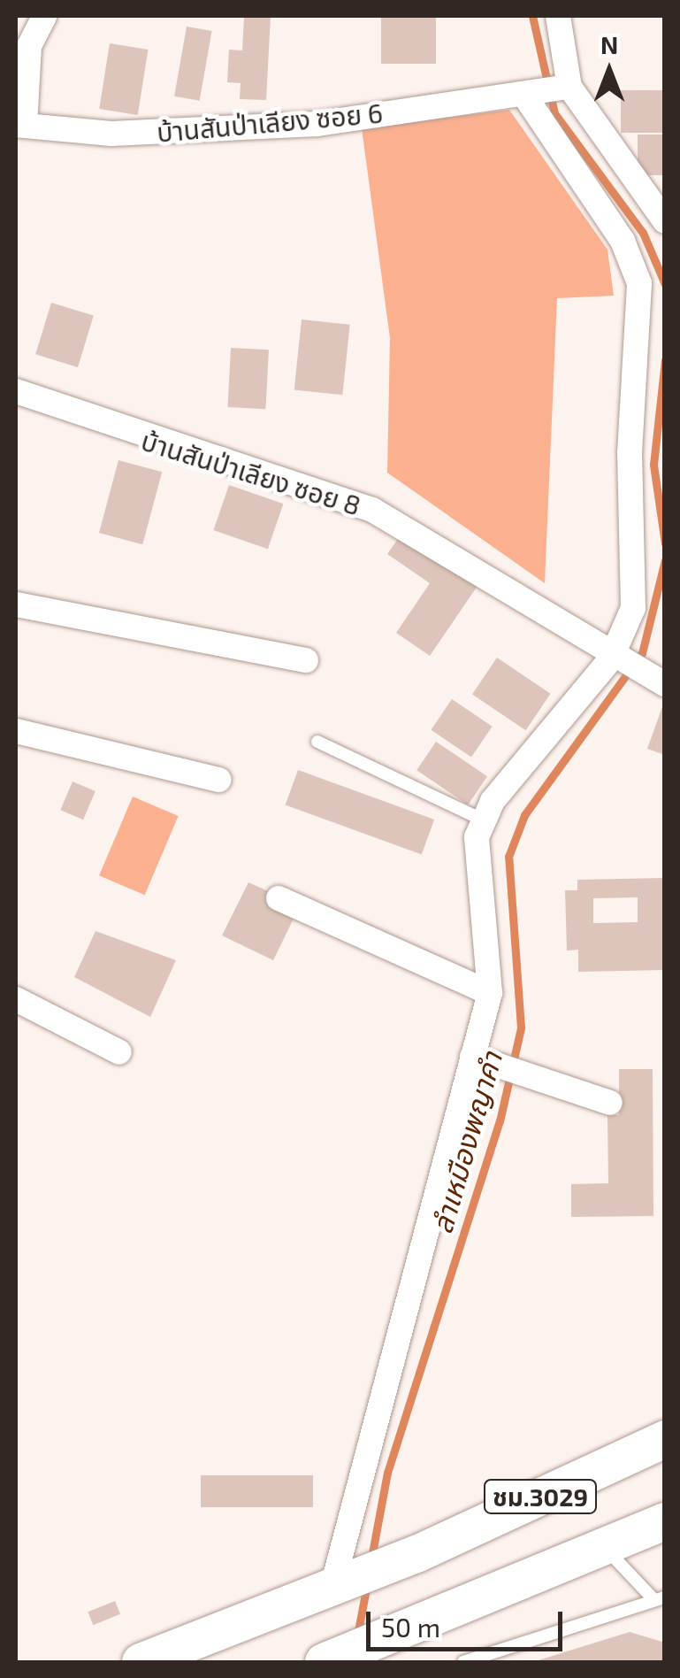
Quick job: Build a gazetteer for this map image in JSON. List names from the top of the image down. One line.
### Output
{"streets":{"main road":["ชม.3029"],"street":["บ้านสันป่าเลียง ซอย 6","บ้านสันป่าเลียง ซอย 8"]},"water":["ลำเหมืองพญาคำ"],"scale_bar":"50 m","north":"top"}
